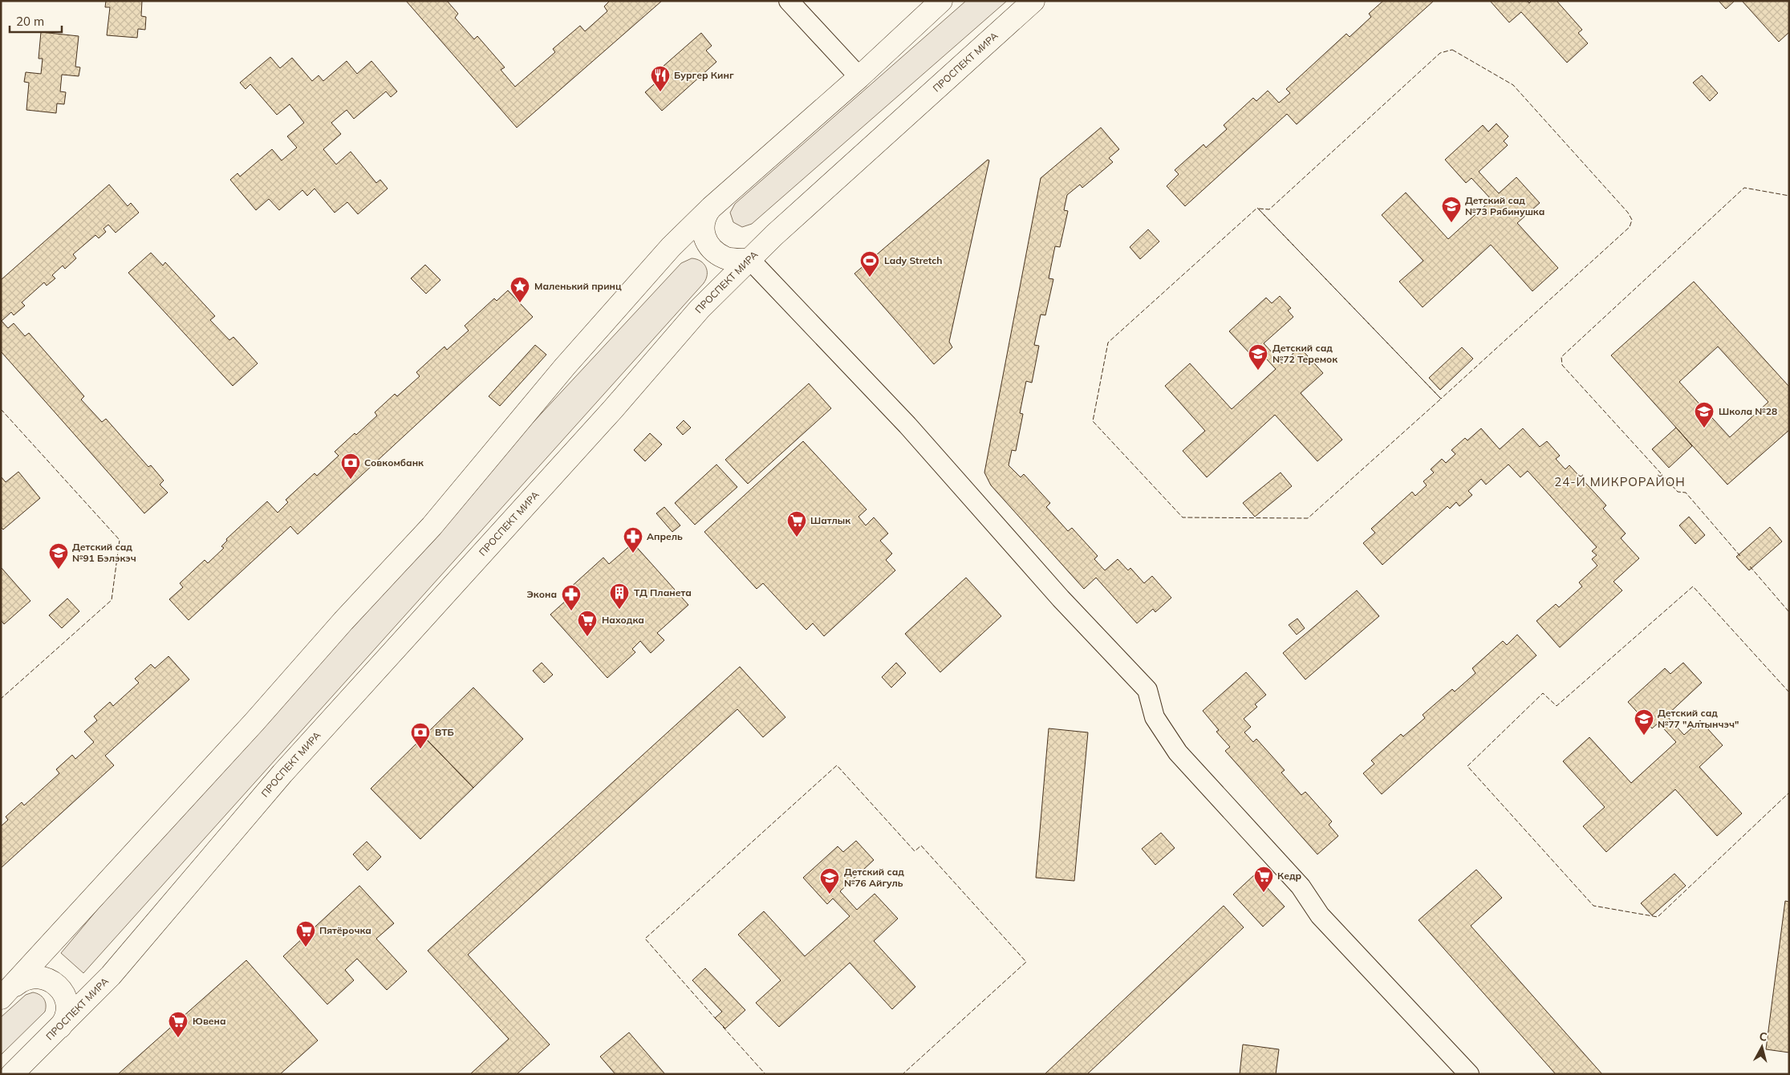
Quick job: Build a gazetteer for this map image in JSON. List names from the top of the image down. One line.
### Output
{"streets":{"main road":["ПРОСПЕКТ МИРА"]},"districts":["24-Й МИКРОРАЙОН"],"places":{"restaurant":["Бургер Кинг"],"school or university":["Детский сад №73 Рябинушка","Детский сад №72 Теремок","Школа №28","Детский сад №91 Бэлэкэч","Детский сад №77 \"Алтынчэч\"","Детский сад №76 Айгуль"],"sports":["Lady Stretch"],"place":["Маленький принц"],"bank":["Совкомбанк","ВТБ"],"supermarket":["Шатлык","Находка","Кедр","Пятёрочка","Ювена"],"pharmacy":["Апрель","Экона"],"building":["ТД Планета"]},"scale_bar":"20 m","north":"top"}
